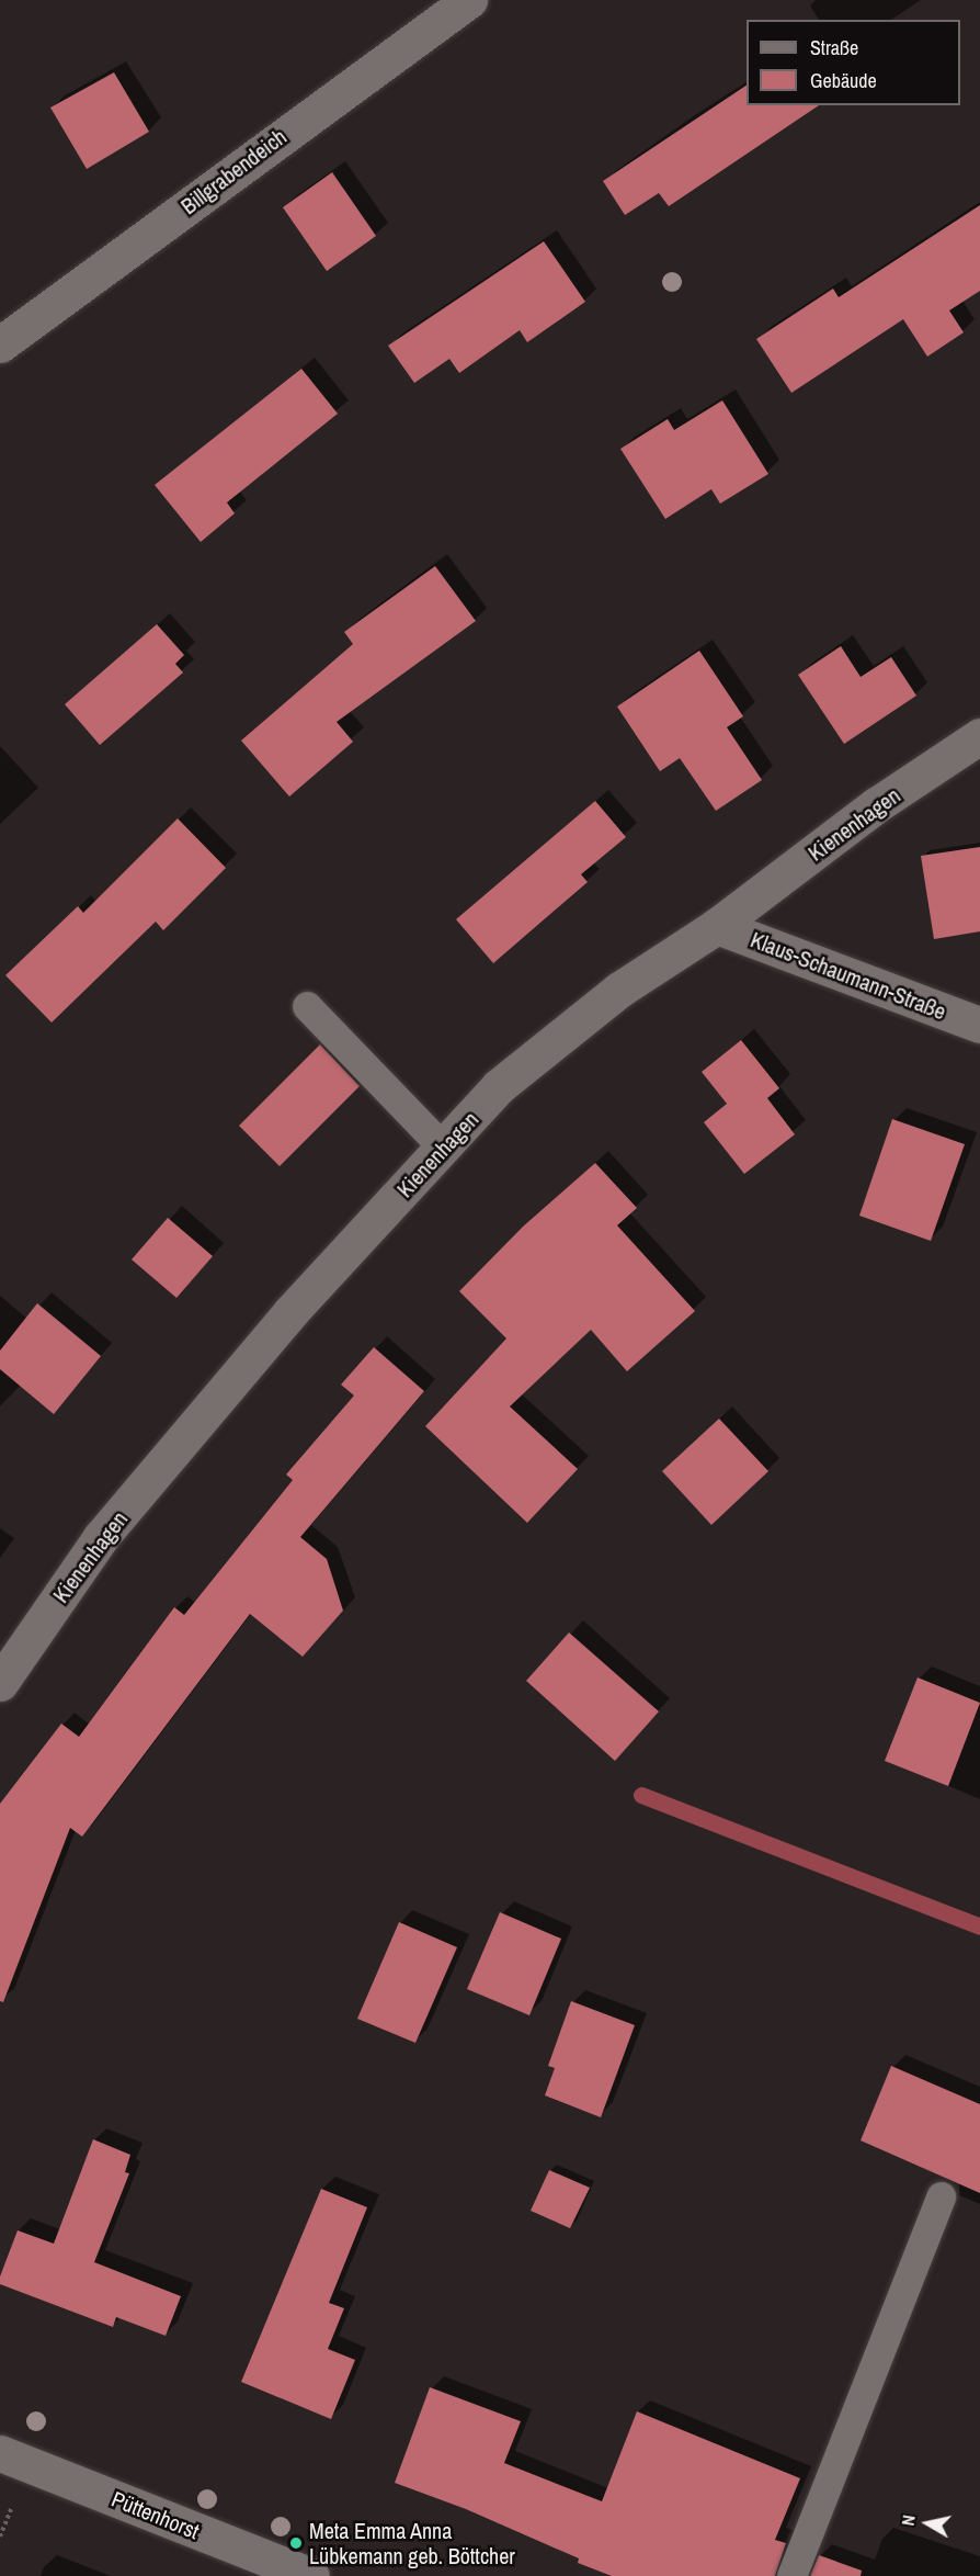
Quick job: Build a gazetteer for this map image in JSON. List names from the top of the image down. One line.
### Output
{"streets":{"street":["Billgrabendeich","Kienenhagen","Klaus-Schaumann-Straße","Püttenhorst"]},"crossings":[["Kienenhagen","Klaus-Schaumann-Straße"]],"places":["Meta Emma Anna Lübkemann geb. Böttcher"],"legend":["Straße","Gebäude"],"north":"left"}
